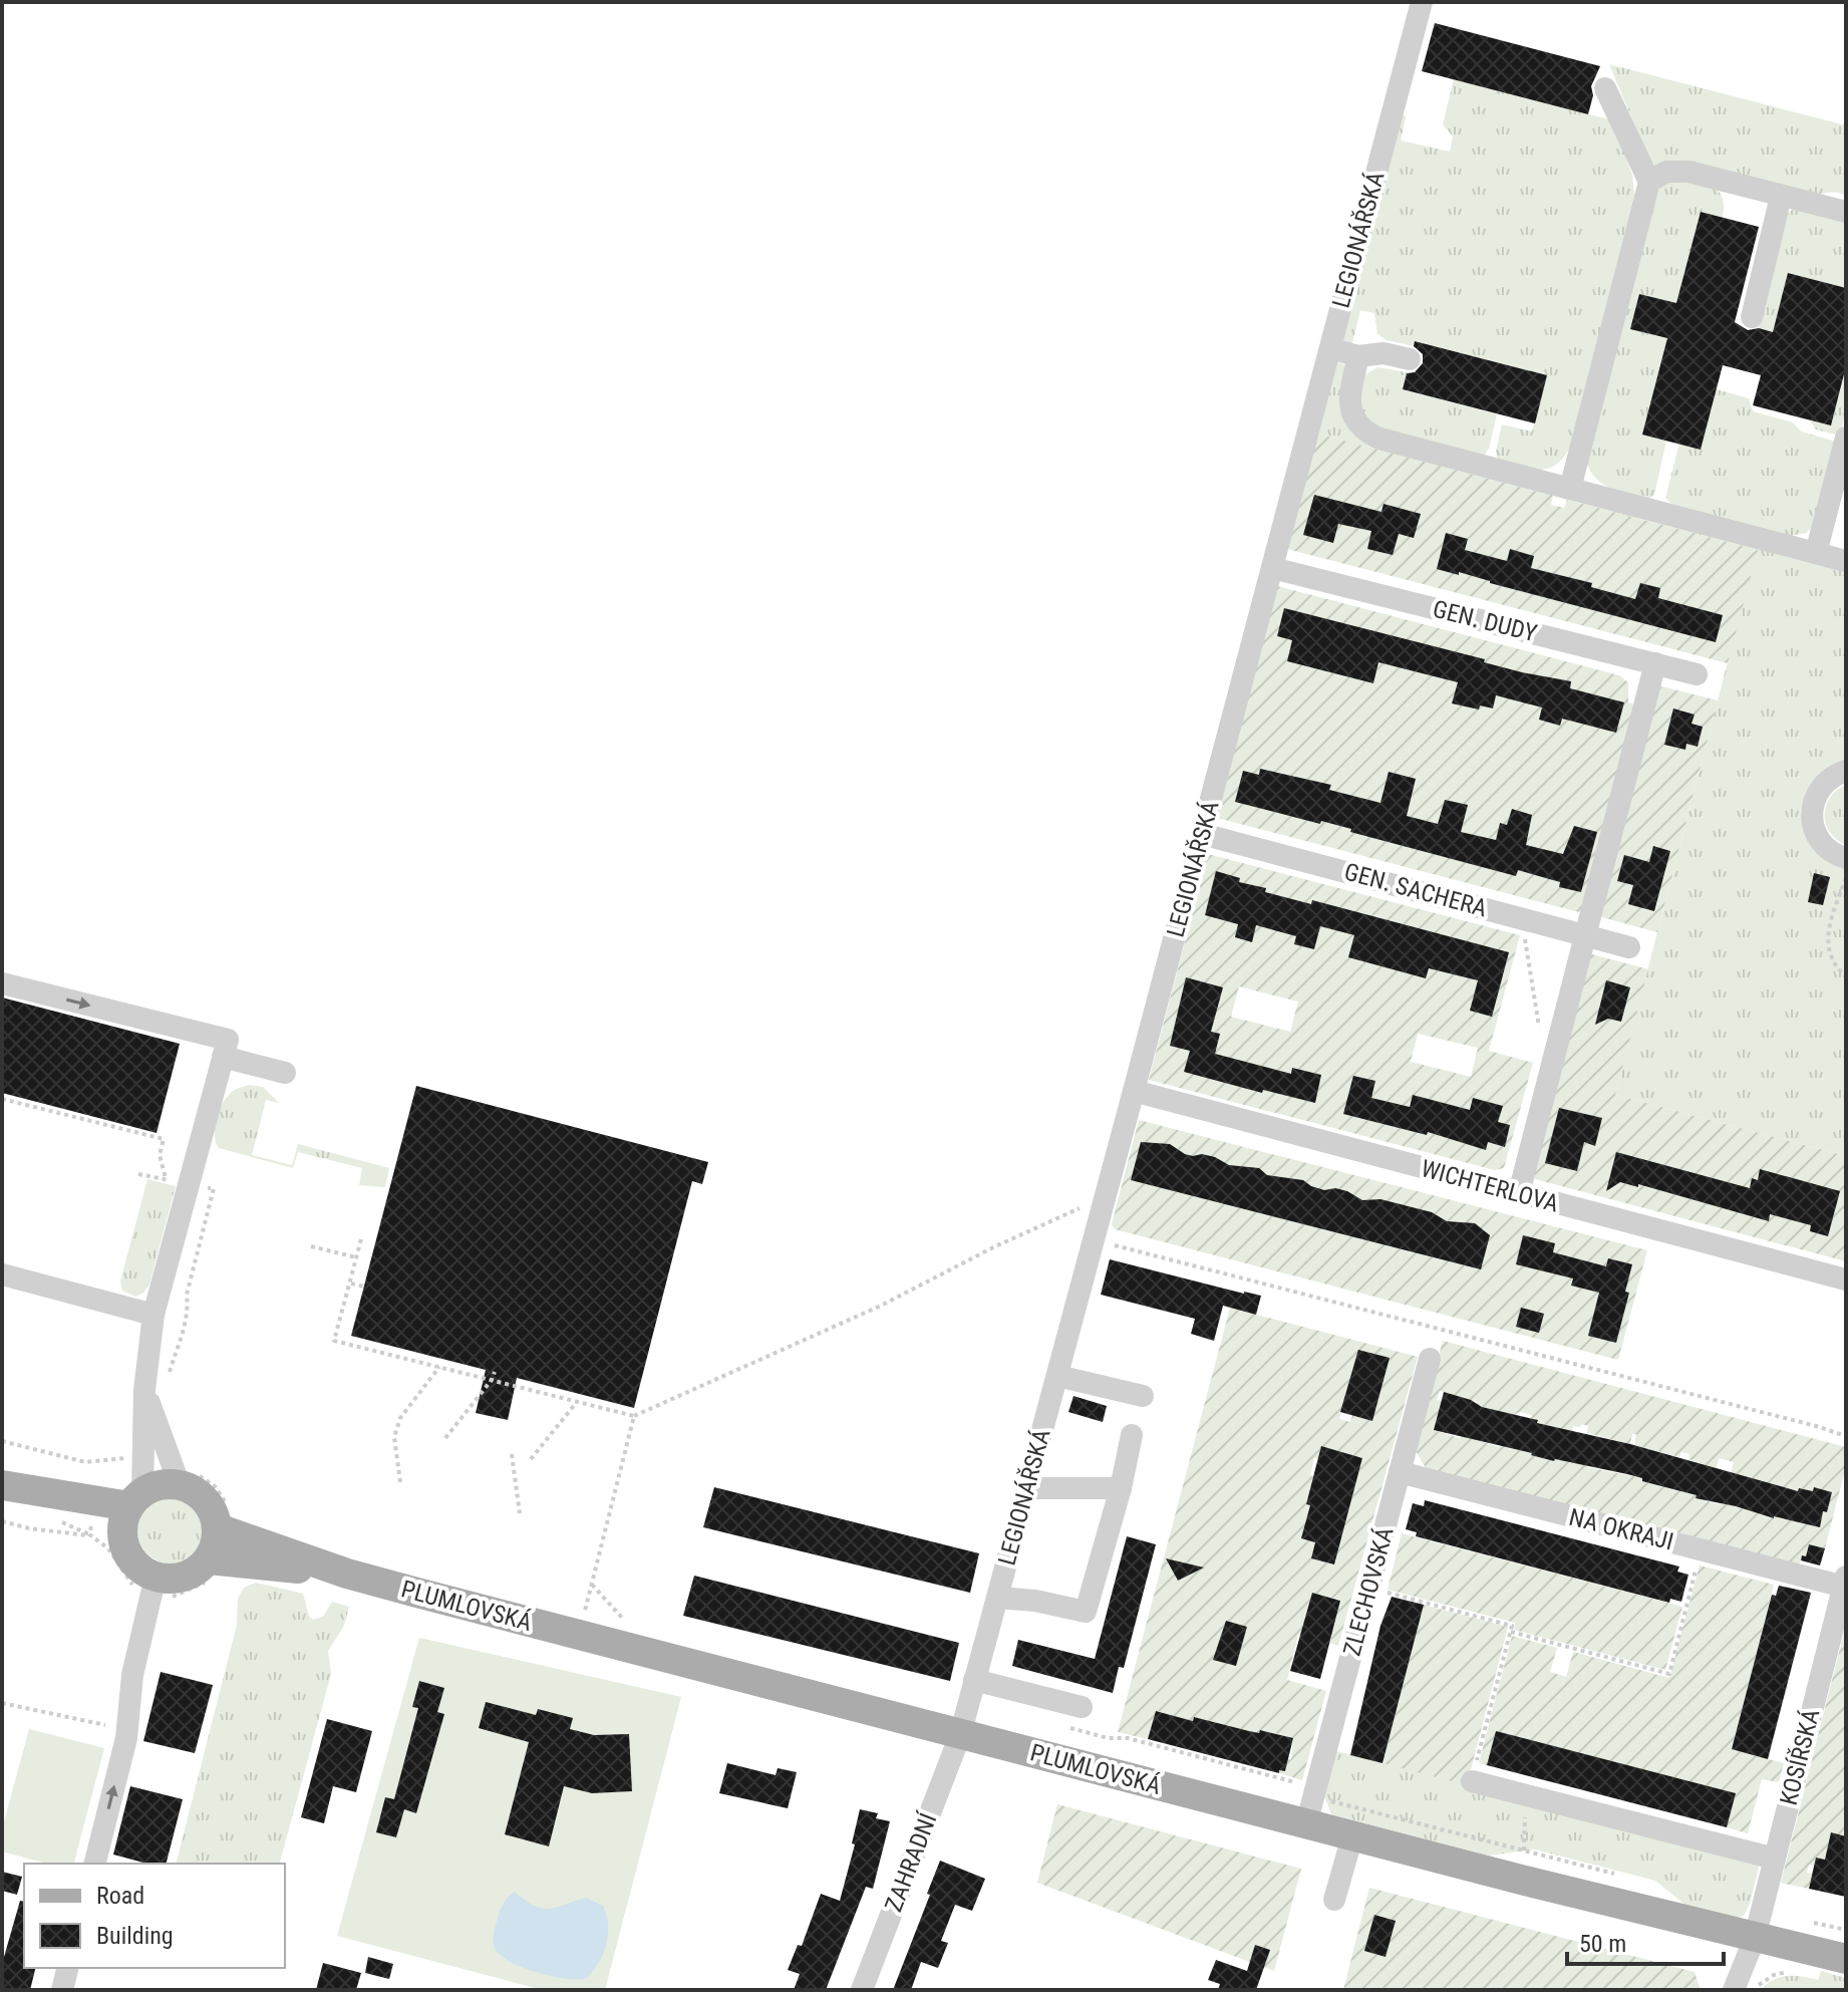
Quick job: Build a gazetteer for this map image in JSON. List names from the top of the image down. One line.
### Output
{"streets":{"main road":["PLUMLOVSKÁ"],"street":["LEGIONÁŘSKÁ","GEN. DUDY","GEN. SACHERA","WICHTERLOVA","NA OKRAJI","ZLECHOVSKÁ","KOSÍŘSKÁ","ZAHRADNÍ"]},"crossings":[["LEGIONÁŘSKÁ","GEN. DUDY"],["LEGIONÁŘSKÁ","GEN. SACHERA"],["LEGIONÁŘSKÁ","WICHTERLOVA"],["LEGIONÁŘSKÁ","PLUMLOVSKÁ"],["LEGIONÁŘSKÁ","ZAHRADNÍ"],["NA OKRAJI","ZLECHOVSKÁ"],["NA OKRAJI","KOSÍŘSKÁ"],["ZLECHOVSKÁ","PLUMLOVSKÁ"],["PLUMLOVSKÁ","KOSÍŘSKÁ"],["PLUMLOVSKÁ","ZAHRADNÍ"]],"legend":["Road","Building"],"scale_bar":"50 m"}
